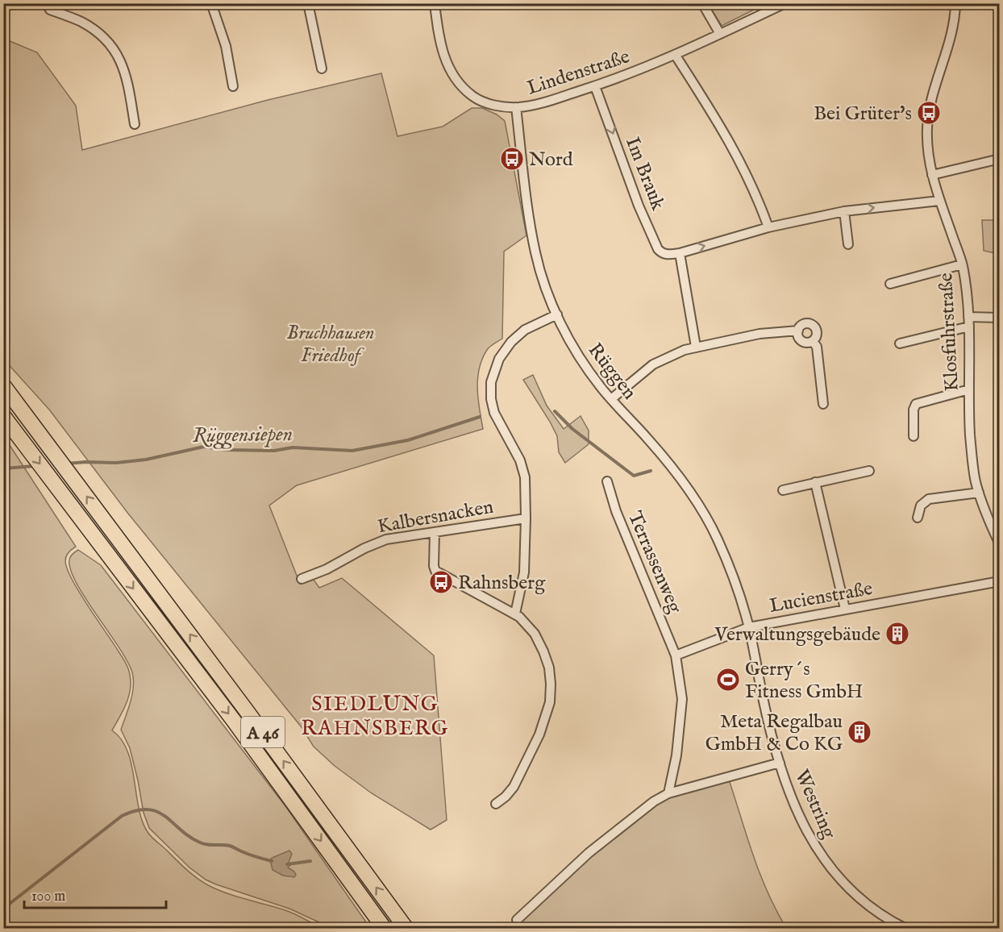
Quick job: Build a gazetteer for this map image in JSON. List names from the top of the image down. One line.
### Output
{"streets":{"highway":["A 46"],"street":["Lindenstraße","Im Brauk","Klosfuhrstraße","Rüggen","Kalbersnacken","Terrassenweg","Lucienstraße","Westring"]},"crossings":[["Lindenstraße","Im Brauk"],["Lindenstraße","Rüggen"],["Im Brauk","Klosfuhrstraße"],["Rüggen","Lucienstraße"],["Rüggen","Westring"],["Terrassenweg","Lucienstraße"],["Lucienstraße","Westring"]],"districts":["SIEDLUNG RAHNSBERG"],"water":["Rüggensiepen"],"parks":["Bruchhausen Friedhof"],"places":{"bus stop":["Bei Grüter's","Nord","Rahnsberg"],"building":["Verwaltungsgebäude","Meta Regalbau GmbH & Co KG"],"sports":["Gerry´s Fitness GmbH"]},"scale_bar":"100 m"}
